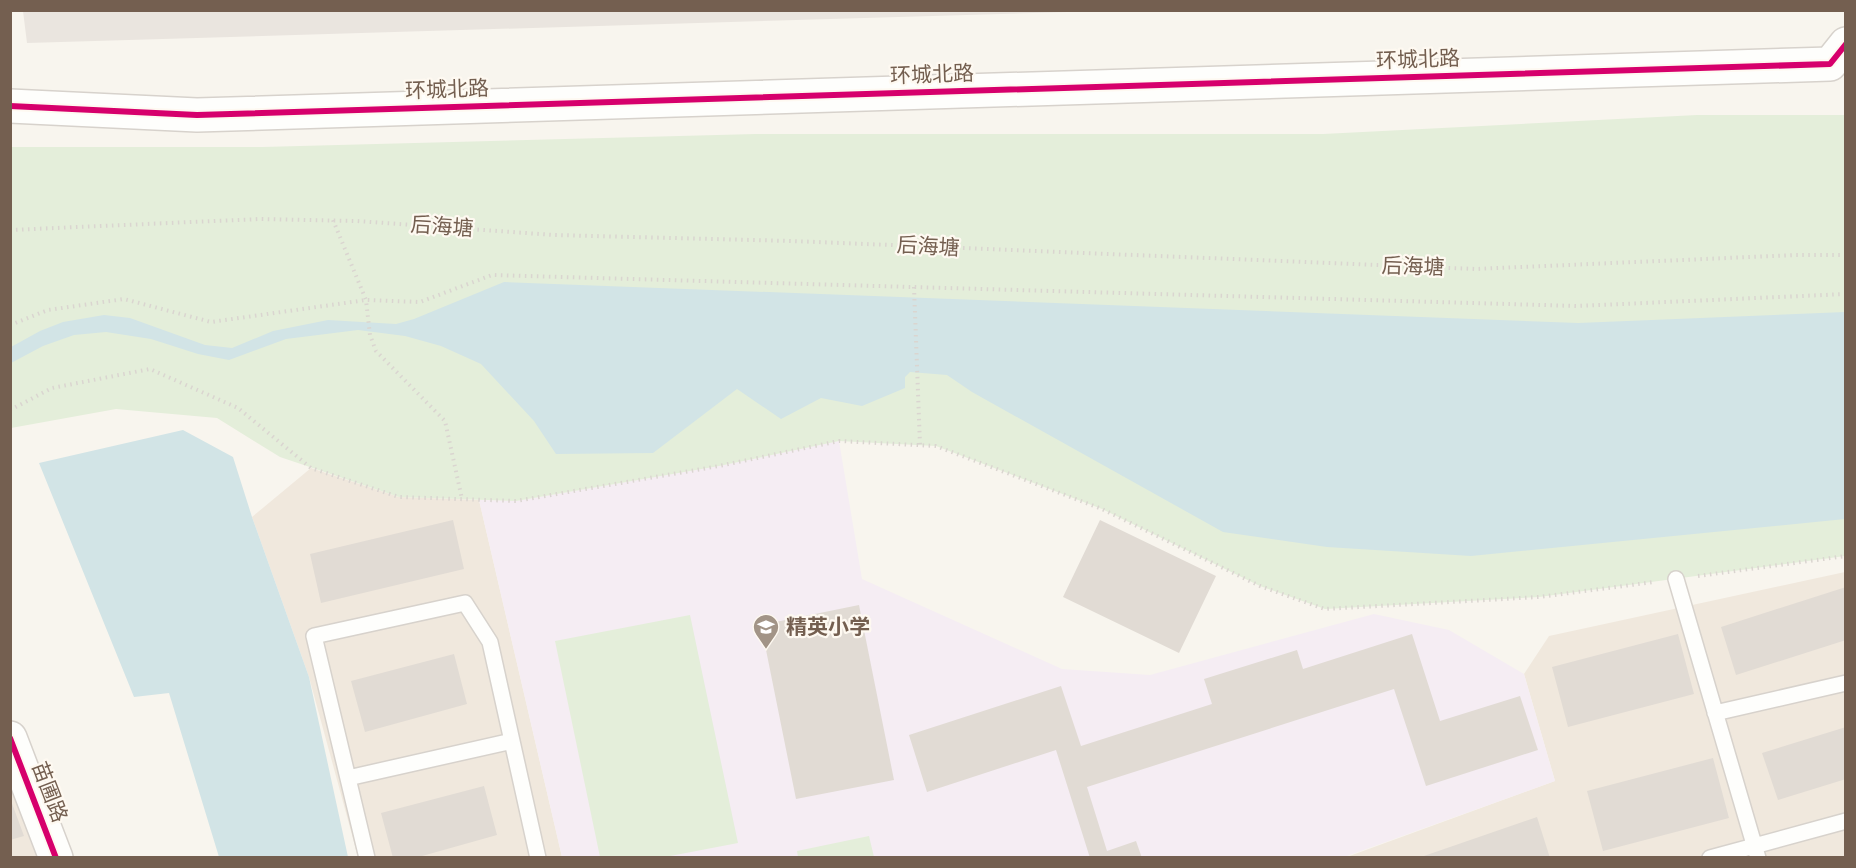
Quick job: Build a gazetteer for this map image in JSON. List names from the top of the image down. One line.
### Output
{"streets":{"street":["环城北路","苗圃路"],"path":["后海塘"]},"places":{"school or university":["精英小学"]}}
